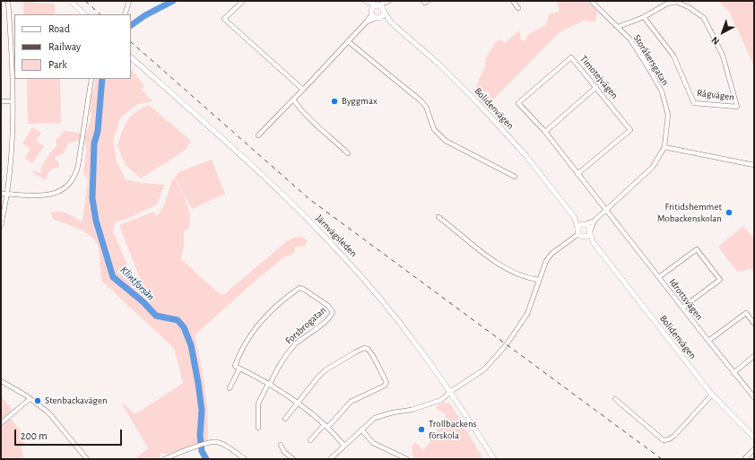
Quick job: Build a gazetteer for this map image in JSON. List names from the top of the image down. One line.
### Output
{"streets":{"main road":["Bolidenvägen","Järnvägsleden"],"street":["Storåkersgatan","Timotejvägen","Rågvägen","Idrottsvägen","Forsbrogatan"]},"crossings":[["Storåkersgatan","Timotejvägen"],["Storåkersgatan","Rågvägen"],["Storåkersgatan","Bolidenvägen"],["Storåkersgatan","Idrottsvägen"],["Timotejvägen","Idrottsvägen"]],"water":["Klintforsån"],"places":["Byggmax","Fritidshemmet Mobackenskolan","Stenbackavägen","Trollbackens förskola"],"legend":["Road","Railway","Park"],"scale_bar":"200 m","north":"bottom left"}
